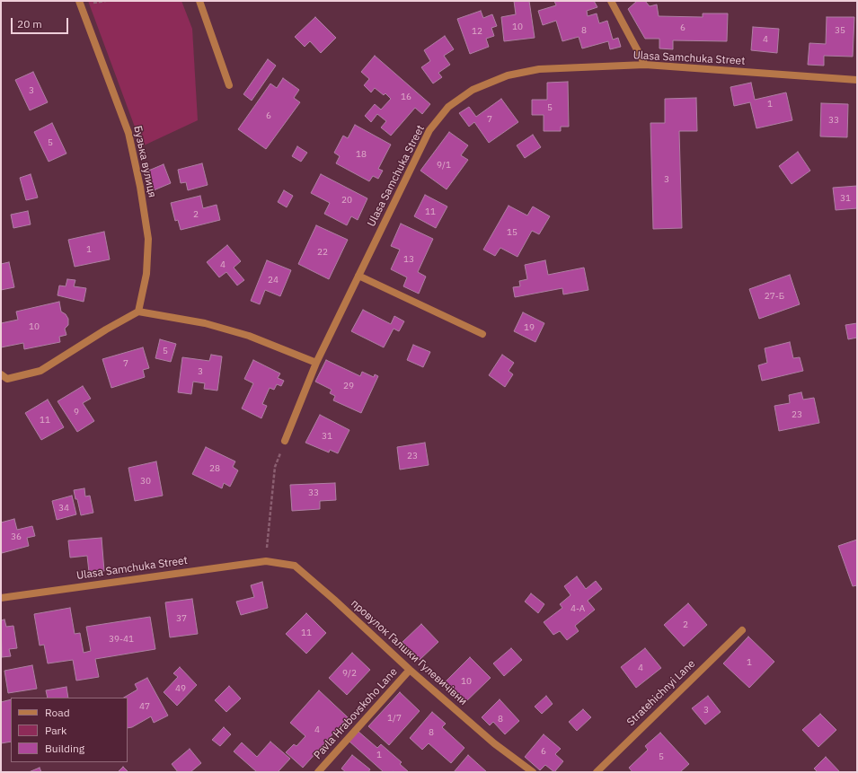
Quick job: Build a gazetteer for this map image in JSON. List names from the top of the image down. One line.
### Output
{"streets":{"street":["Ulasa Samchuka Street","Бузька вулиця","провулок Галшки Гулевичівни","Stratehichnyi Lane","Pavla Hrabovskoho Lane"]},"crossings":[["Ulasa Samchuka Street","провулок Галшки Гулевичівни"],["провулок Галшки Гулевичівни","Pavla Hrabovskoho Lane"]],"house_numbers":["10","6","8","35","12","4","3","16","1","5","6","7","33","5","18","9/1","3","31","20","11","2","15","1","22","13","4","24","27-Б","10","19","5","7","3","29","9","23","11","31","23","28","30","33","34","36","4-А","37","2","11","39-41","1","4","9/2","10","49","47","3","1/7","8","4","8","6","1","5"],"legend":["Road","Park","Building"],"scale_bar":"20 m"}
